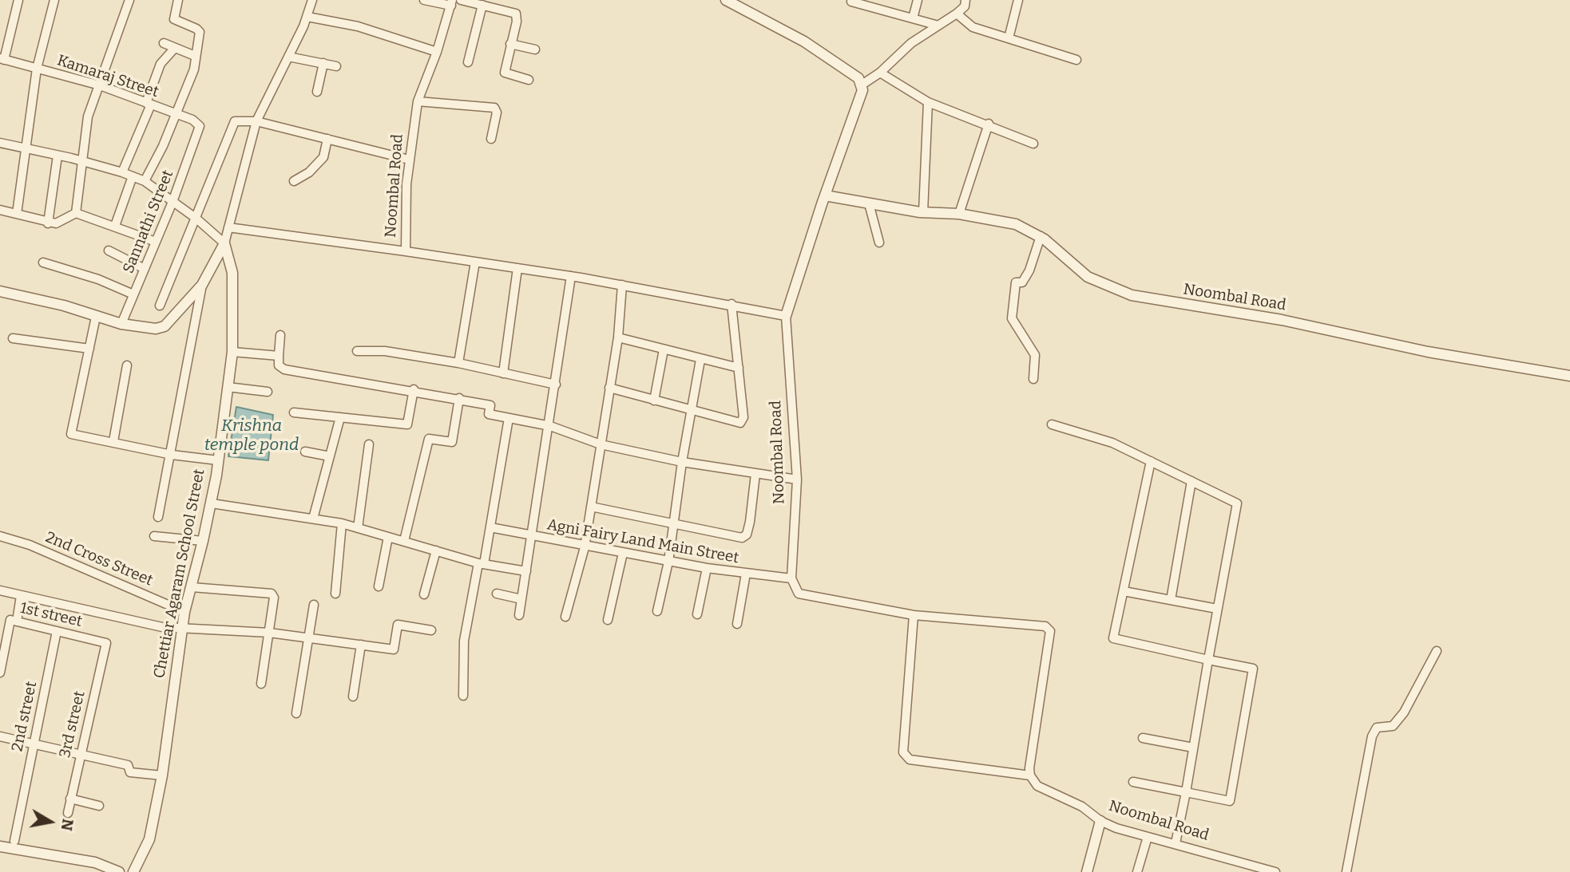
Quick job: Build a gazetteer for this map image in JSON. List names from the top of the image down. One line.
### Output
{"streets":{"street":["Kamaraj Street","Noombal Road","Sannathi Street","Agni Fairy Land Main Street","2nd Cross Street","Chettiar Agaram School Street","1st street","2nd street","3rd street"]},"crossings":[["Kamaraj Street","Sannathi Street"],["Noombal Road","Agni Fairy Land Main Street"],["2nd Cross Street","Chettiar Agaram School Street"],["1st street","2nd street"],["1st street","3rd street"]],"water":["Krishna temple pond"],"north":"right"}
